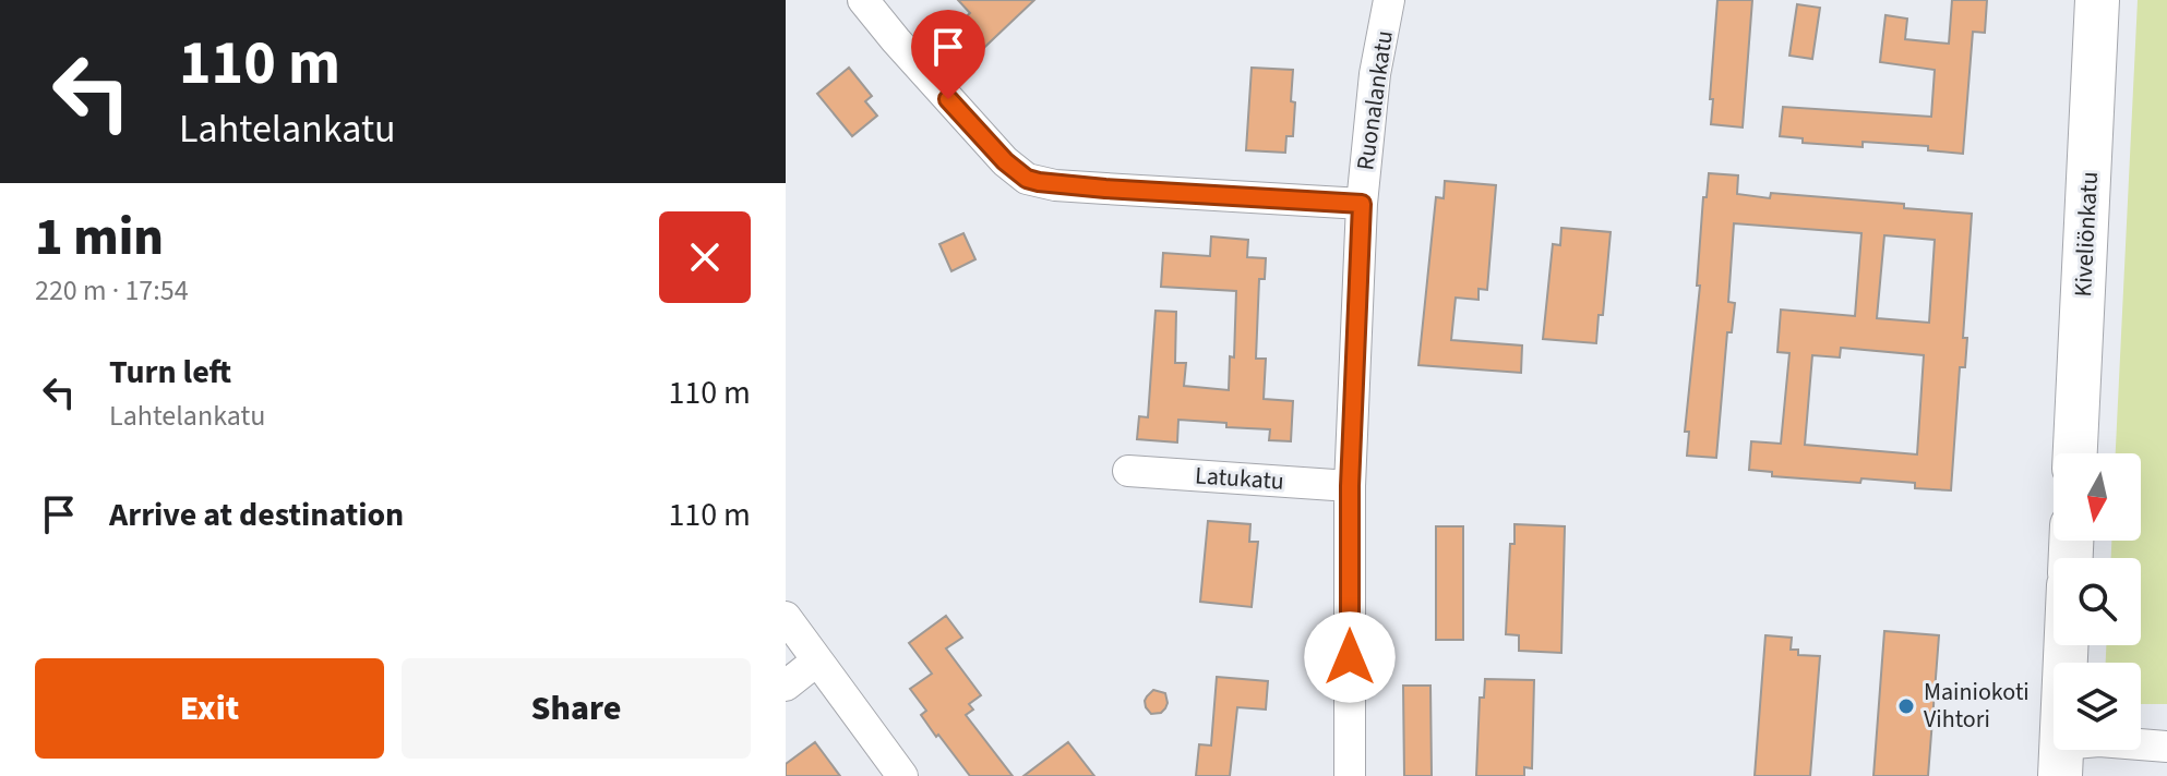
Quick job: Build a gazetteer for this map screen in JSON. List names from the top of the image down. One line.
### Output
{"streets":{"main road":["Kiveliönkatu"],"street":["Ruonalankatu","Latukatu"]},"crossings":[["Ruonalankatu","Latukatu"]],"places":["Mainiokoti Vihtori"],"north":"bottom","page":{"turn":["110 m","Lahtelankatu"],"heading":["1 min","220 m · 17:54"],"list":[{"name":"Turn left","note":"Lahtelankatu","value":"110 m"},{"name":"Arrive at destination","value":"110 m"}],"buttons":["Exit","Share"]}}
